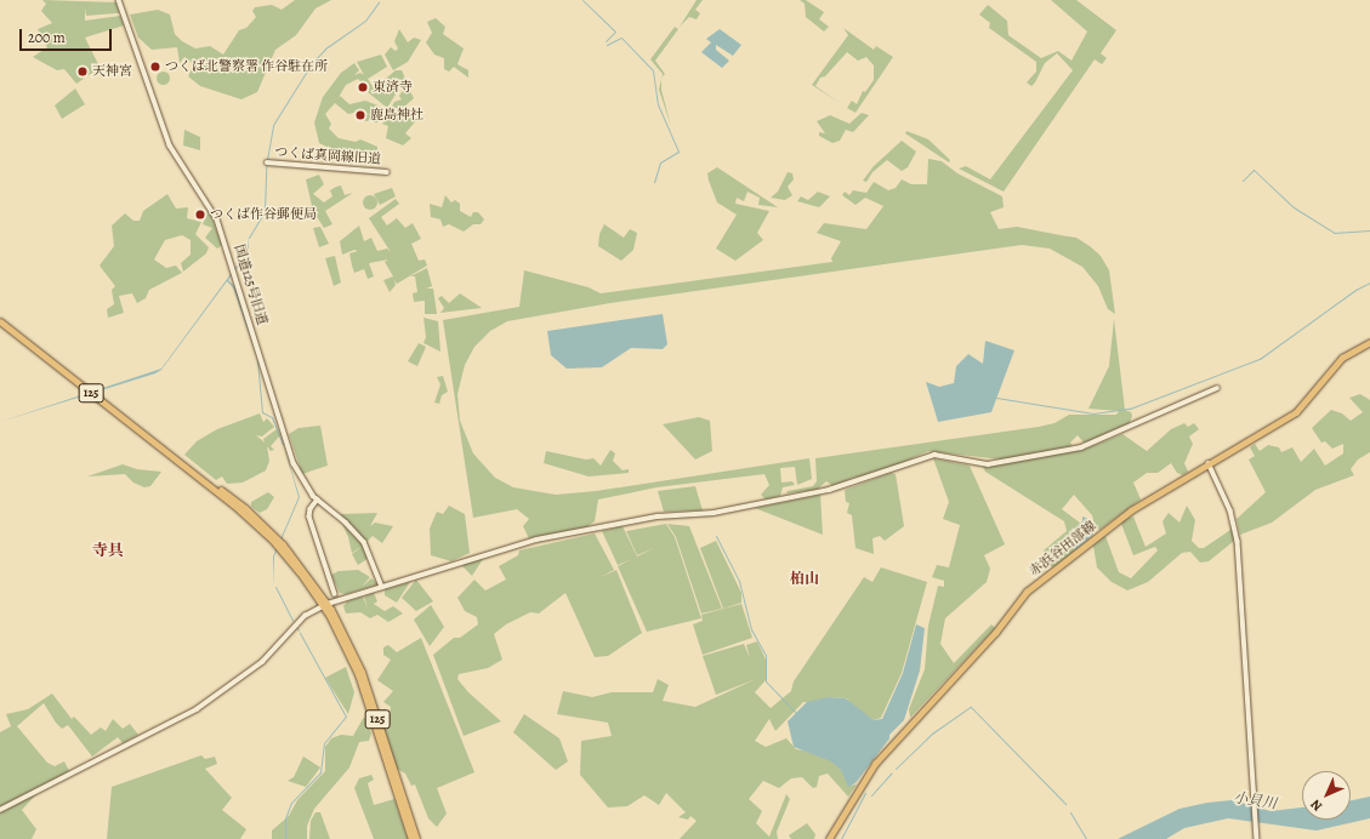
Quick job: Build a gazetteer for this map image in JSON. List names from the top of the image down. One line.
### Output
{"streets":{"highway":["125"],"main road":["赤浜谷田部線"],"street":["つくば真岡線旧道","国道125号旧道"]},"districts":["寺具","柏山"],"water":["小貝川"],"places":["つくば北警察署 作谷駐在所","天神宮","東済寺","鹿島神社","つくば作谷郵便局"],"scale_bar":"200 m","north":"bottom left"}
